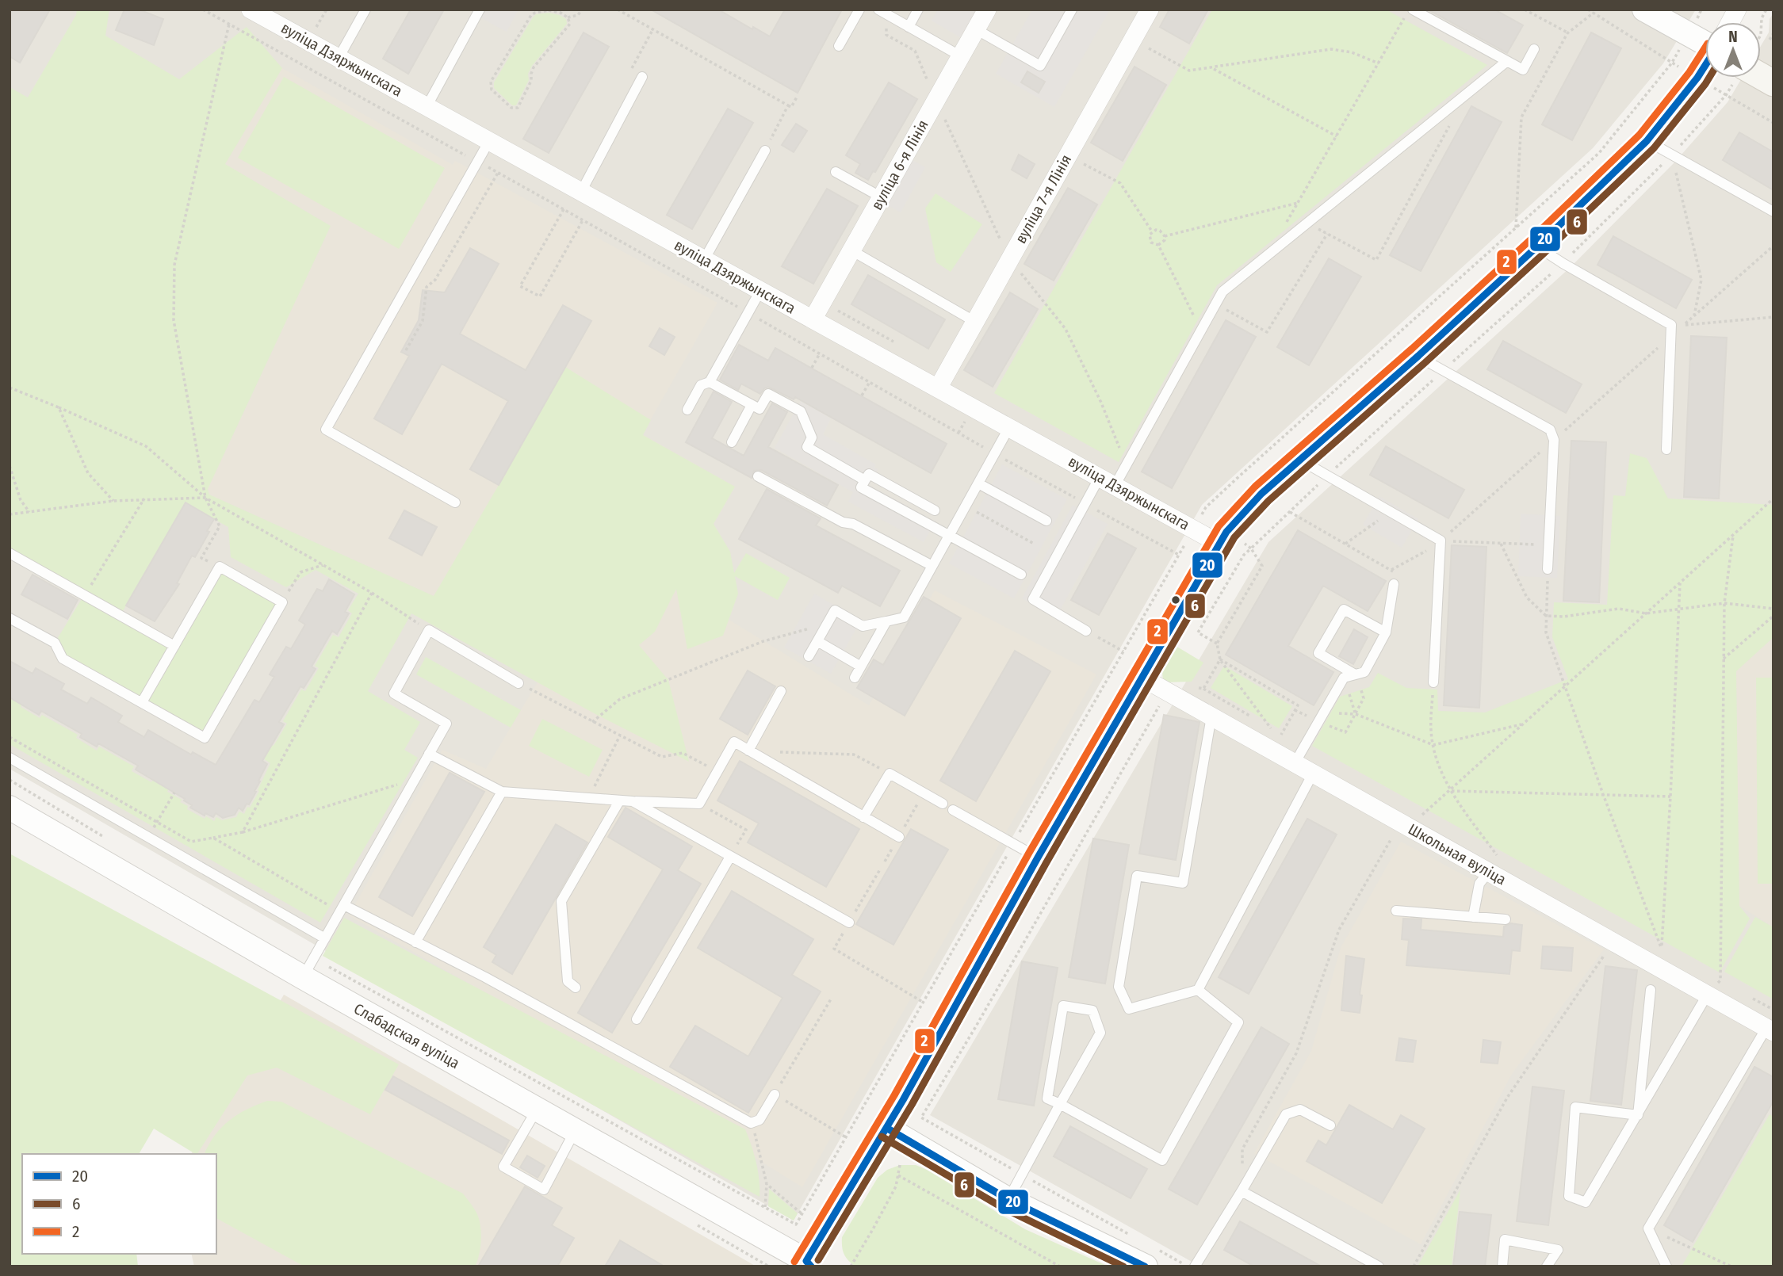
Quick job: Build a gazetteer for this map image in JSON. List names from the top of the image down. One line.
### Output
{"streets":{"street":["вуліца Дзяржынскага","вуліца 6-я Лінія","вуліца 7-я Лінія","Школьная вуліца","Слабадская вуліца"]},"crossings":[["вуліца Дзяржынскага","вуліца 6-я Лінія"],["вуліца Дзяржынскага","вуліца 7-я Лінія"]],"lines":["transit line 2","transit line 20","transit line 6"],"legend":["20","6","2"],"north":"top"}
